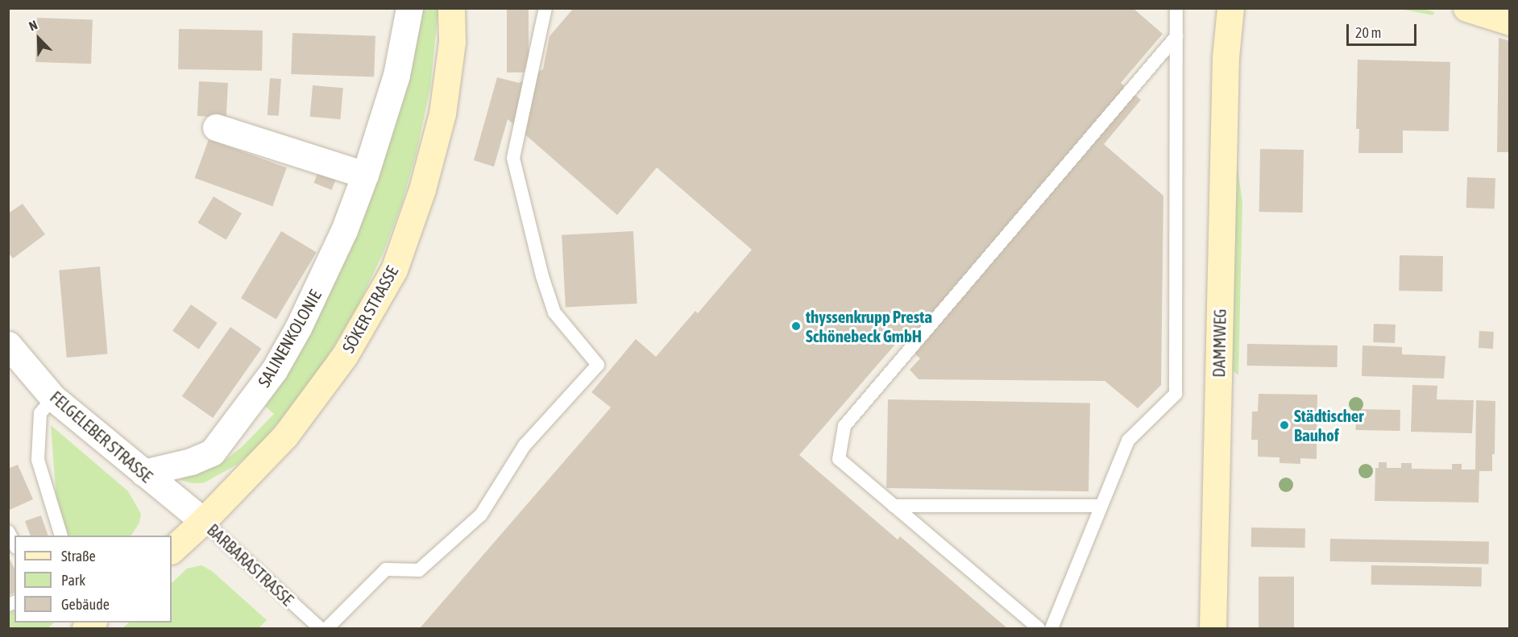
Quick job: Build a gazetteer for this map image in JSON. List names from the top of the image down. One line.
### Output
{"streets":{"street":["SÖKER STRASSE","SALINENKOLONIE","DAMMWEG","FELGELEBER STRASSE"],"lane":["BARBARASTRASSE"]},"crossings":[["SÖKER STRASSE","FELGELEBER STRASSE"],["SÖKER STRASSE","BARBARASTRASSE"],["SALINENKOLONIE","FELGELEBER STRASSE"],["FELGELEBER STRASSE","BARBARASTRASSE"]],"places":["thyssenkrupp Presta Schönebeck GmbH","Städtischer Bauhof"],"legend":["Straße","Park","Gebäude"],"scale_bar":"20 m","north":"top left"}
